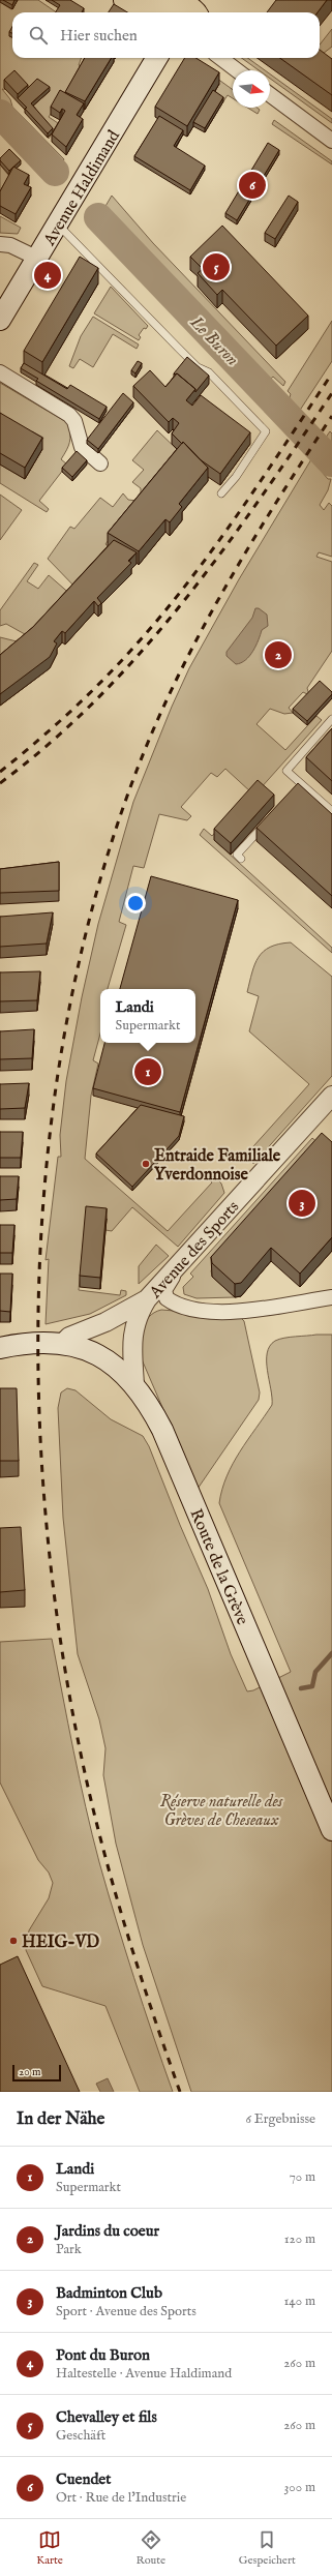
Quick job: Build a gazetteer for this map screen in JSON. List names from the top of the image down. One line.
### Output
{"streets":{"main road":["Avenue Haldimand","Route de la Grève"],"street":["Avenue des Sports"]},"crossings":[["Avenue des Sports","Route de la Grève"]],"water":["Le Buron"],"parks":["Réserve naturelle des Grèves de Cheseaux"],"places":["Entraide Familiale Yverdonnoise","HEIG-VD"],"scale_bar":"20 m","north":"right","page":{"search":"Hier suchen","pins":["6","5","4","2","1","3"],"popup":["Landi","Supermarkt"],"scale":"20 m","heading":["In der Nähe","6 Ergebnisse"],"list":[{"mark":"1","name":"Landi","note":"Supermarkt","value":"70 m"},{"mark":"2","name":"Jardins du coeur","note":"Park","value":"120 m"},{"mark":"3","name":"Badminton Club","note":"Sport · Avenue des Sports","value":"140 m"},{"mark":"4","name":"Pont du Buron","note":"Haltestelle · Avenue Haldimand","value":"260 m"},{"mark":"5","name":"Chevalley et fils","note":"Geschäft","value":"260 m"},{"mark":"6","name":"Cuendet","note":"Ort · Rue de l'Industrie","value":"300 m"}],"nav":["Karte","Route","Gespeichert"]}}
